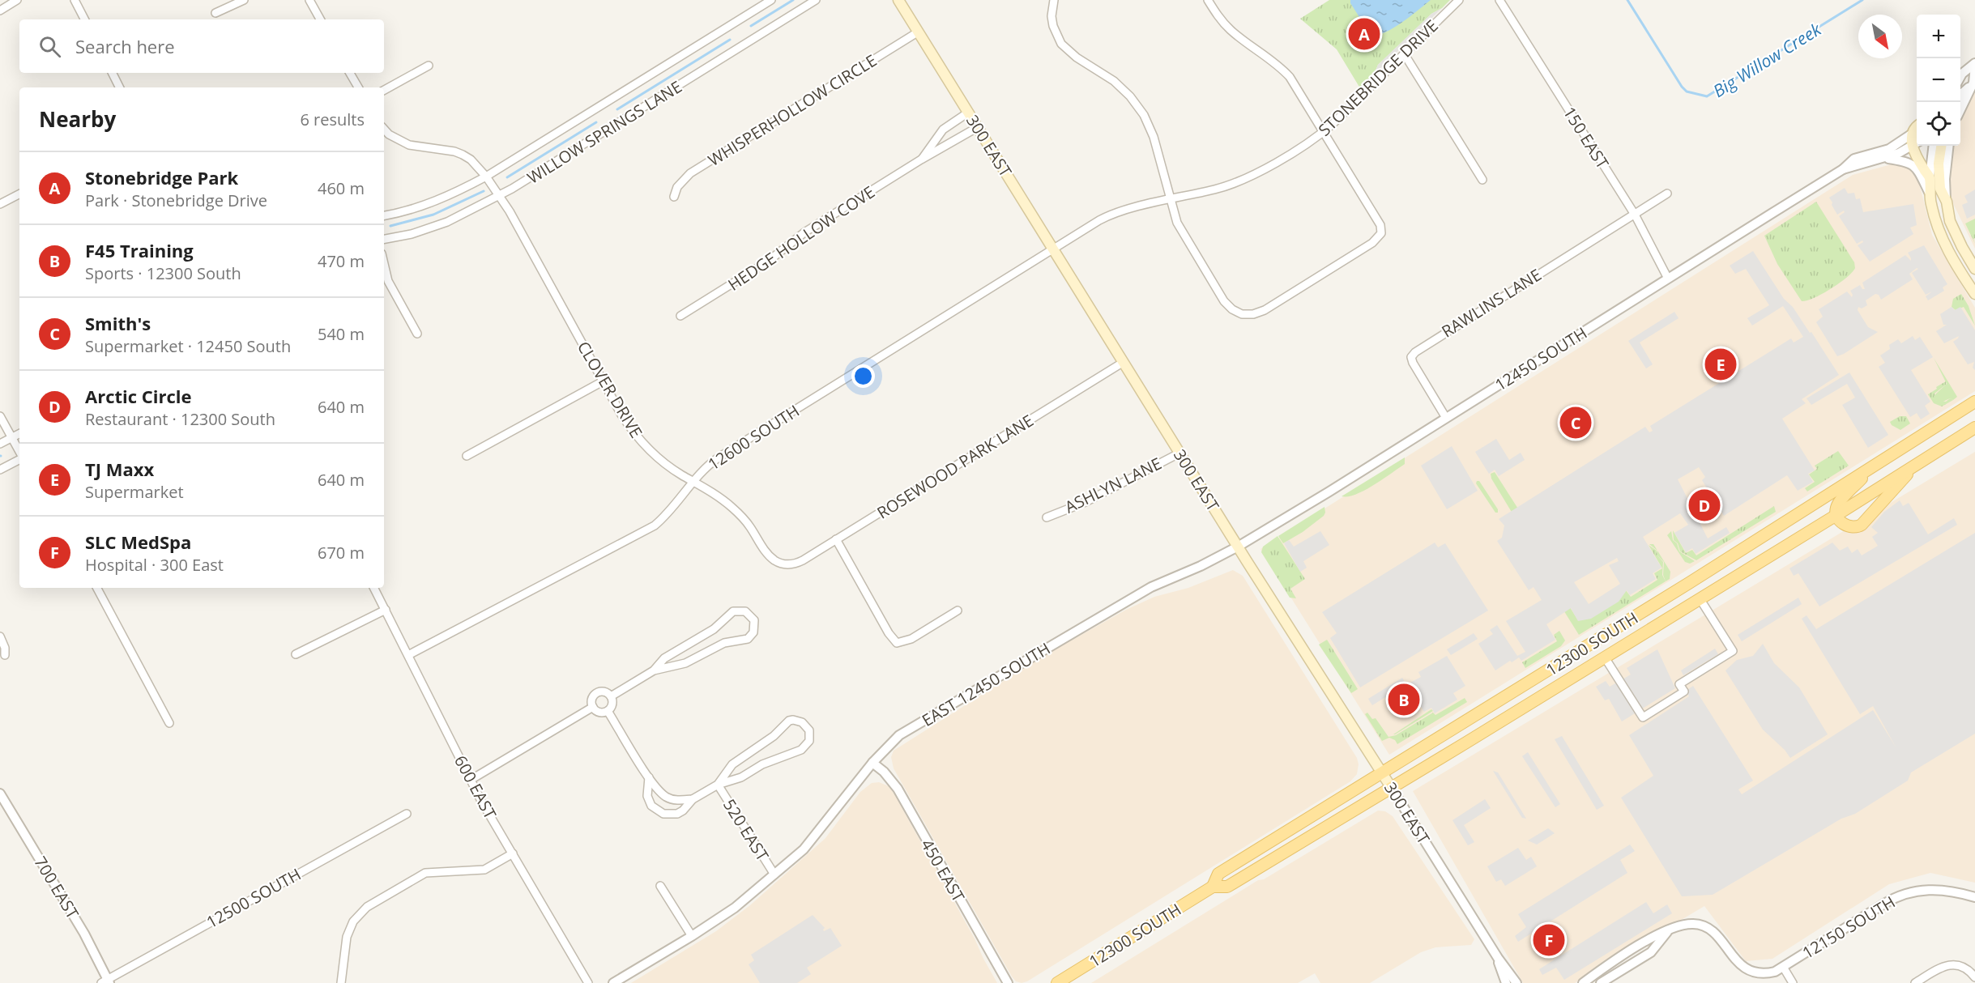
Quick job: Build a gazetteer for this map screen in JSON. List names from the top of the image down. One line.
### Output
{"streets":{"main road":["300 EAST","12300 SOUTH"],"street":["STONEBRIDGE DRIVE","WHISPERHOLLOW CIRCLE","WILLOW SPRINGS LANE","150 EAST","HEDGE HOLLOW COVE","RAWLINS LANE","12450 SOUTH","CLOVER DRIVE","12600 SOUTH","ROSEWOOD PARK LANE","ASHLYN LANE","EAST 12450 SOUTH","600 EAST","520 EAST","450 EAST","700 EAST","12500 SOUTH","12150 SOUTH"]},"crossings":[["STONEBRIDGE DRIVE","300 EAST"],["STONEBRIDGE DRIVE","12600 SOUTH"],["WHISPERHOLLOW CIRCLE","300 EAST"],["WILLOW SPRINGS LANE","CLOVER DRIVE"],["150 EAST","RAWLINS LANE"],["150 EAST","12450 SOUTH"],["300 EAST","HEDGE HOLLOW COVE"],["300 EAST","12450 SOUTH"],["300 EAST","12600 SOUTH"],["300 EAST","ROSEWOOD PARK LANE"],["300 EAST","ASHLYN LANE"],["300 EAST","12300 SOUTH"],["300 EAST","EAST 12450 SOUTH"],["RAWLINS LANE","12450 SOUTH"],["12450 SOUTH","EAST 12450 SOUTH"],["CLOVER DRIVE","12600 SOUTH"],["CLOVER DRIVE","ROSEWOOD PARK LANE"],["12600 SOUTH","600 EAST"],["EAST 12450 SOUTH","520 EAST"],["EAST 12450 SOUTH","450 EAST"],["700 EAST","12500 SOUTH"]],"water":["Big Willow Creek"],"north":"bottom right","page":{"map_buttons":["+","−"],"pins":["A","E","C","D","B","F"],"search":"Search here","heading":["Nearby","6 results"],"list":[{"mark":"A","name":"Stonebridge Park","note":"Park · Stonebridge Drive","value":"460 m"},{"mark":"B","name":"F45 Training","note":"Sports · 12300 South","value":"470 m"},{"mark":"C","name":"Smith's","note":"Supermarket · 12450 South","value":"540 m"},{"mark":"D","name":"Arctic Circle","note":"Restaurant · 12300 South","value":"640 m"},{"mark":"E","name":"TJ Maxx","note":"Supermarket","value":"640 m"},{"mark":"F","name":"SLC MedSpa","note":"Hospital · 300 East","value":"670 m"}]}}
